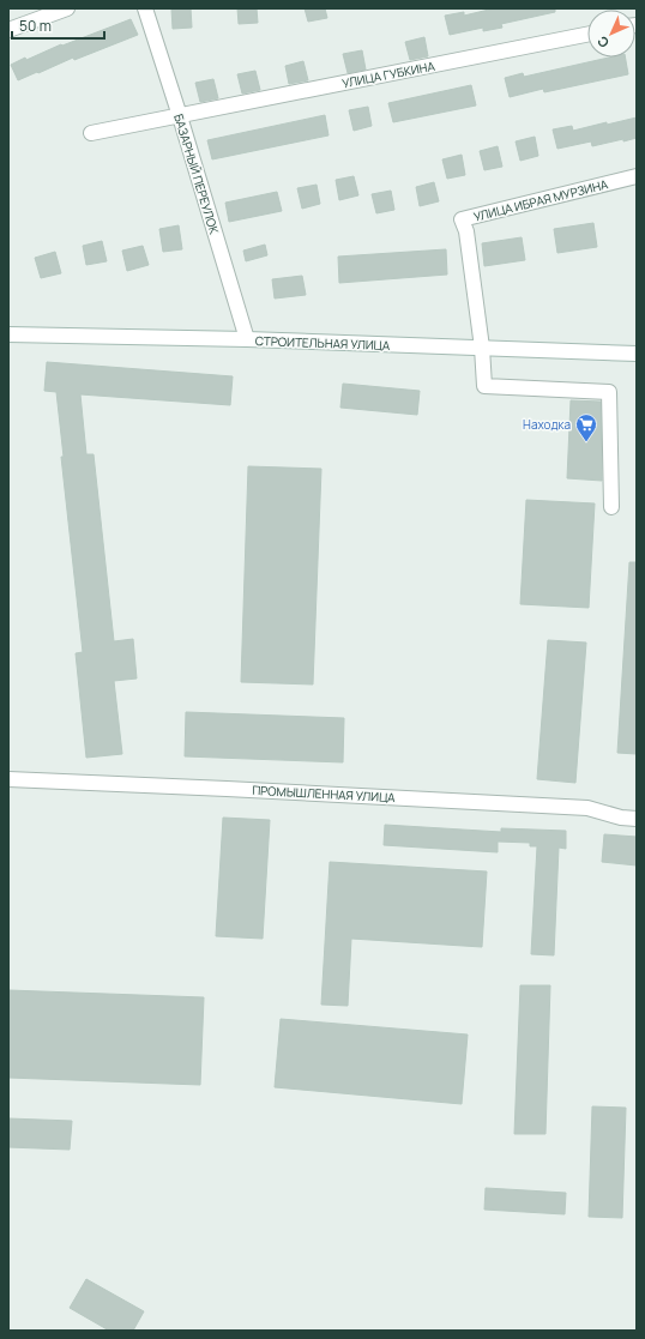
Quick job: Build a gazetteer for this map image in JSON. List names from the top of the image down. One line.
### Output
{"streets":{"street":["УЛИЦА ГУБКИНА","БАЗАРНЫЙ ПЕРЕУЛОК","УЛИЦА ИБРАЯ МУРЗИНА","СТРОИТЕЛЬНАЯ УЛИЦА","ПРОМЫШЛЕННАЯ УЛИЦА"]},"crossings":[["УЛИЦА ГУБКИНА","БАЗАРНЫЙ ПЕРЕУЛОК"],["БАЗАРНЫЙ ПЕРЕУЛОК","СТРОИТЕЛЬНАЯ УЛИЦА"],["УЛИЦА ИБРАЯ МУРЗИНА","СТРОИТЕЛЬНАЯ УЛИЦА"]],"places":{"supermarket":["Находка"]},"scale_bar":"50 m","north":"bottom left"}
